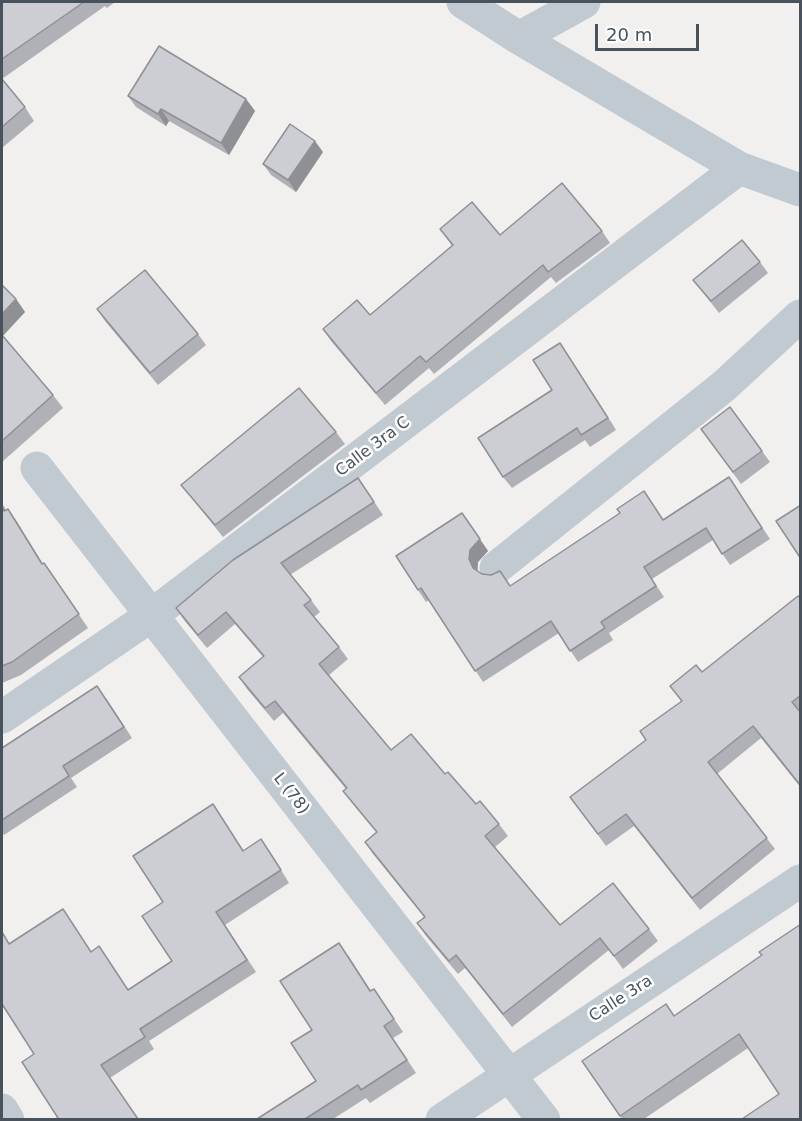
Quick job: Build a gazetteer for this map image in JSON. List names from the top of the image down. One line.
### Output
{"streets":{"street":["Calle 3ra C","L (78)","Calle 3ra"]},"crossings":[["Calle 3ra C","L (78)"],["L (78)","Calle 3ra"]],"scale_bar":"20 m"}
